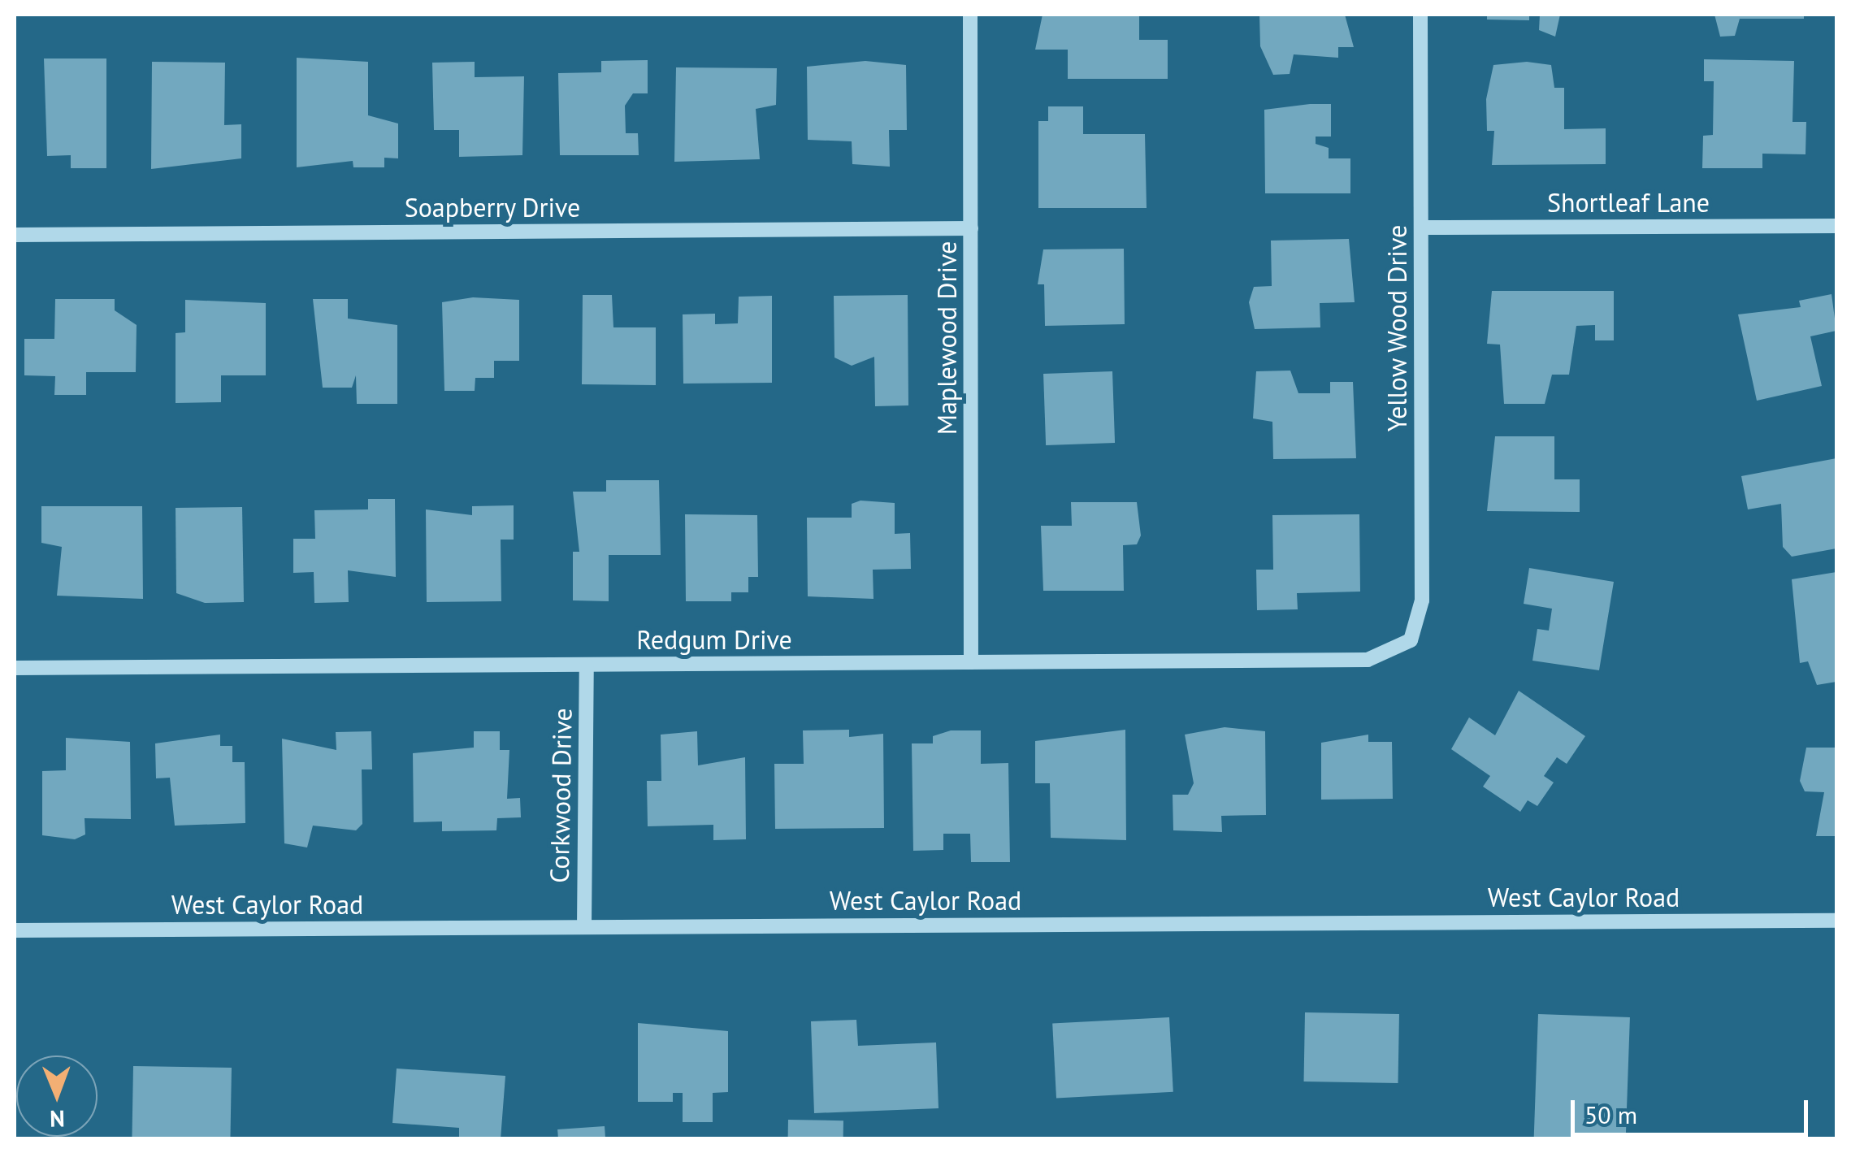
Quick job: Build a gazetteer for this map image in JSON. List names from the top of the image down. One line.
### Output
{"streets":{"street":["Shortleaf Lane","Soapberry Drive","Yellow Wood Drive","Maplewood Drive","Redgum Drive","Corkwood Drive","West Caylor Road"]},"crossings":[["Shortleaf Lane","Yellow Wood Drive"],["Soapberry Drive","Maplewood Drive"],["Yellow Wood Drive","Redgum Drive"],["Maplewood Drive","Redgum Drive"],["Redgum Drive","Corkwood Drive"],["Corkwood Drive","West Caylor Road"]],"scale_bar":"50 m","north":"bottom"}
